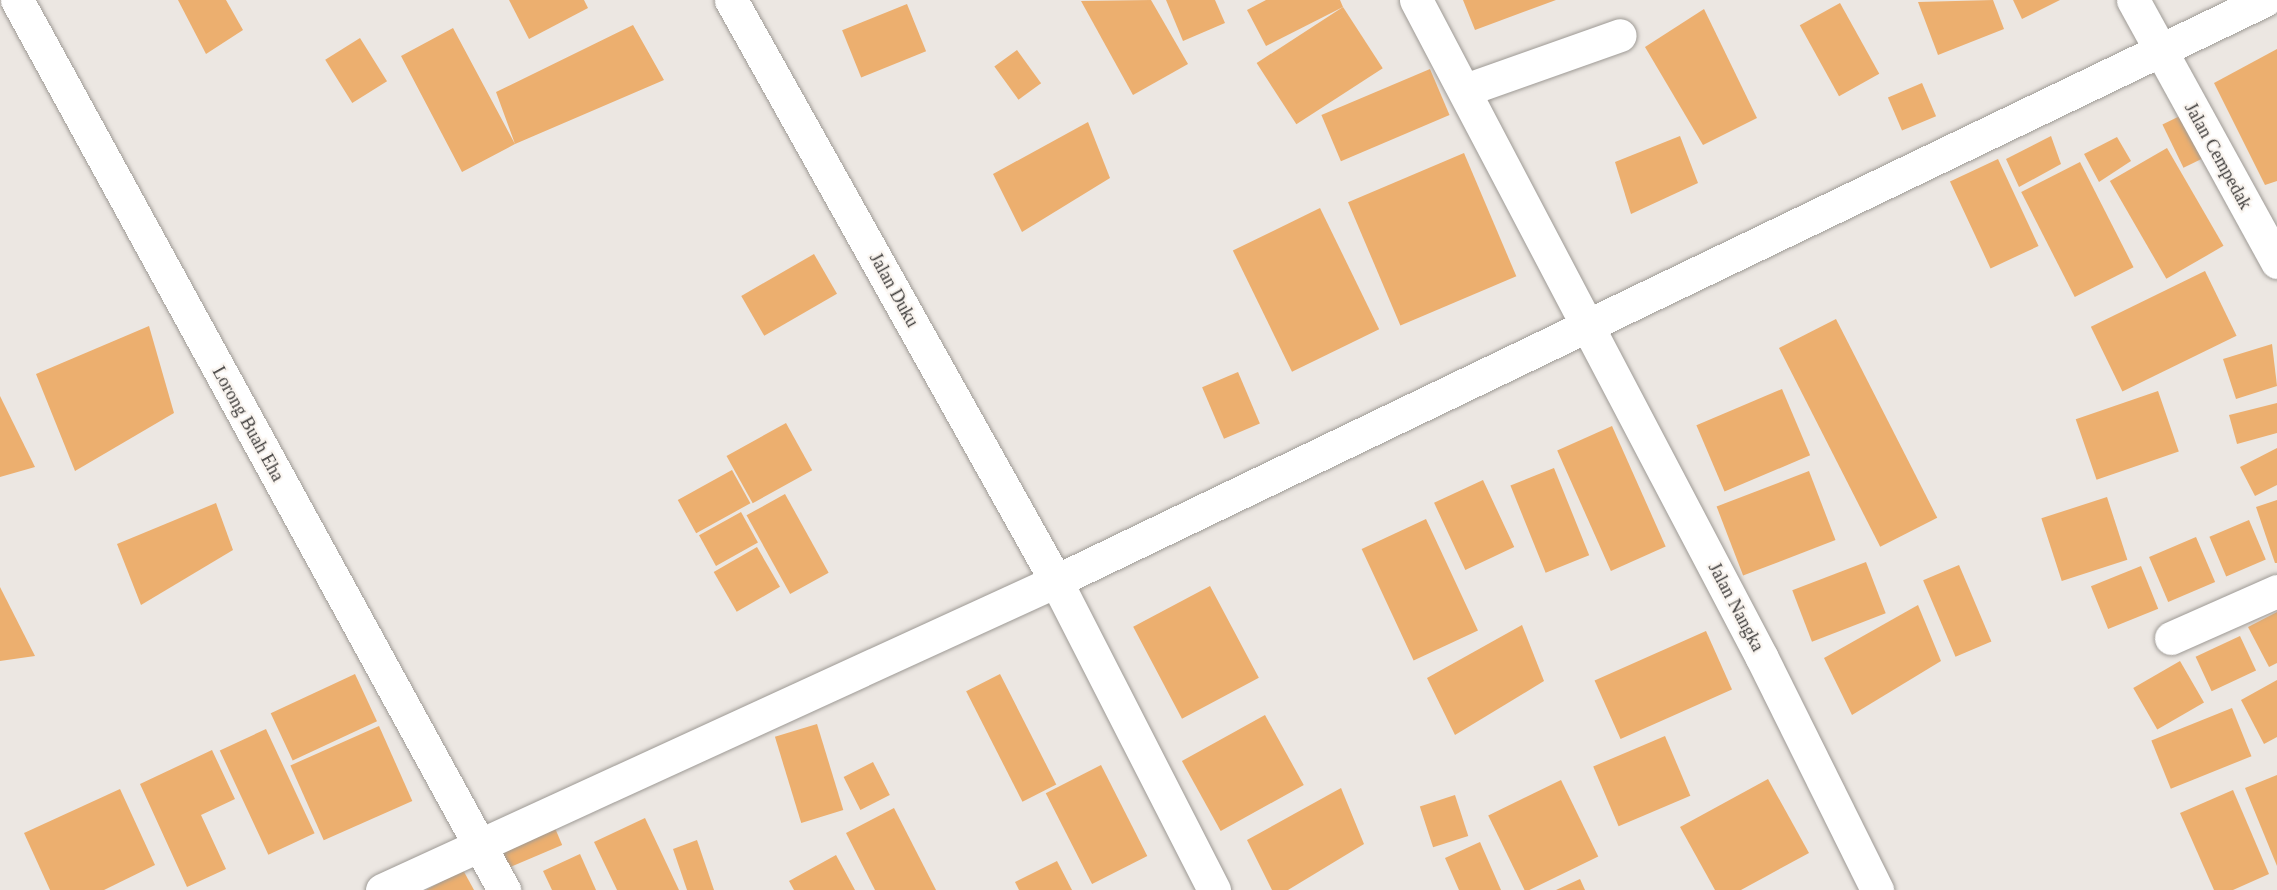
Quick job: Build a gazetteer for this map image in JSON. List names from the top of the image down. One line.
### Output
{"streets":{"street":["Jalan Cempedak","Jalan Duku","Lorong Buah Eha","Jalan Nangka"]}}
